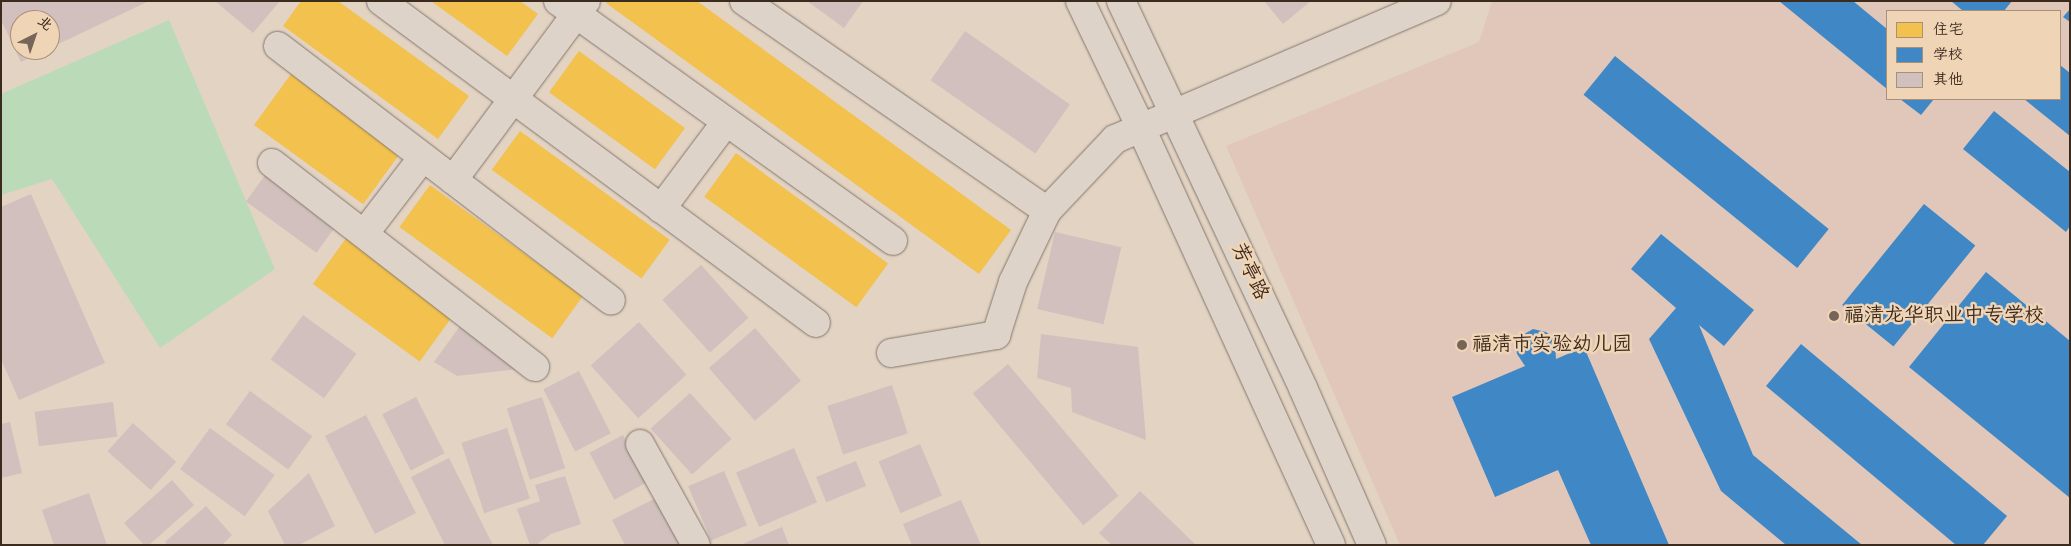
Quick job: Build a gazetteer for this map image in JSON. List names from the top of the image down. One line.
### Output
{"streets":{"street":["芳亭路"]},"places":["福清龙华职业中专学校","福清市实验幼儿园"],"legend":["住宅","学校","其他"],"north":"top right"}
